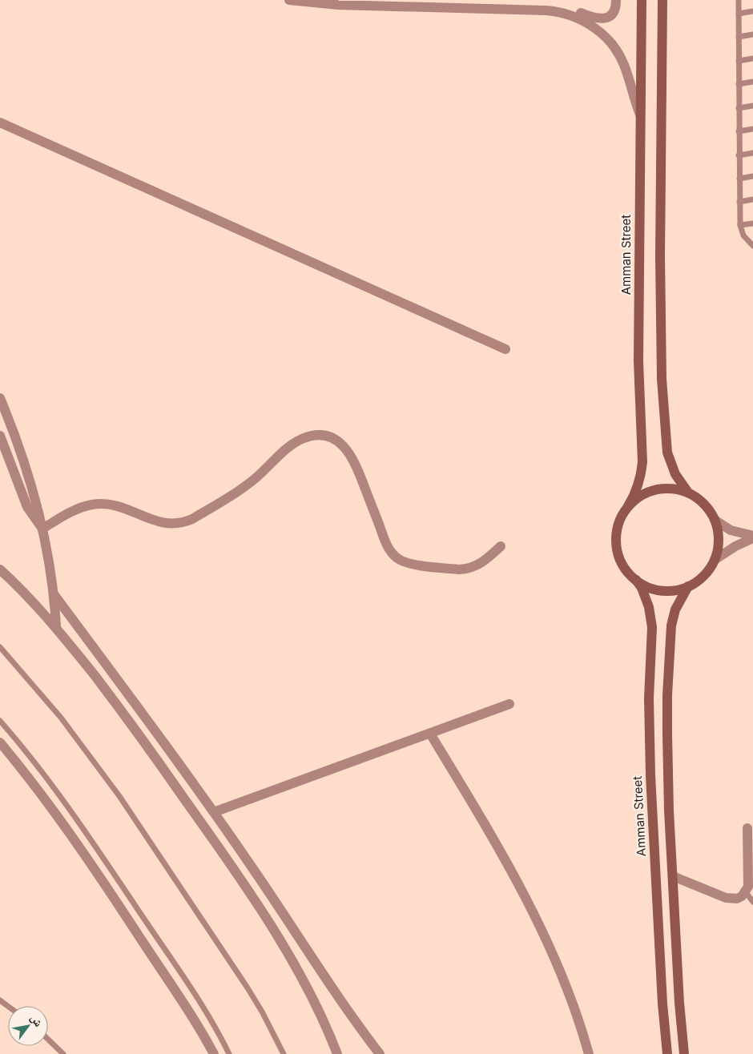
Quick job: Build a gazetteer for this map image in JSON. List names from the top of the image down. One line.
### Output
{"streets":{"main road":["Amman Street"]},"north":"top right"}
